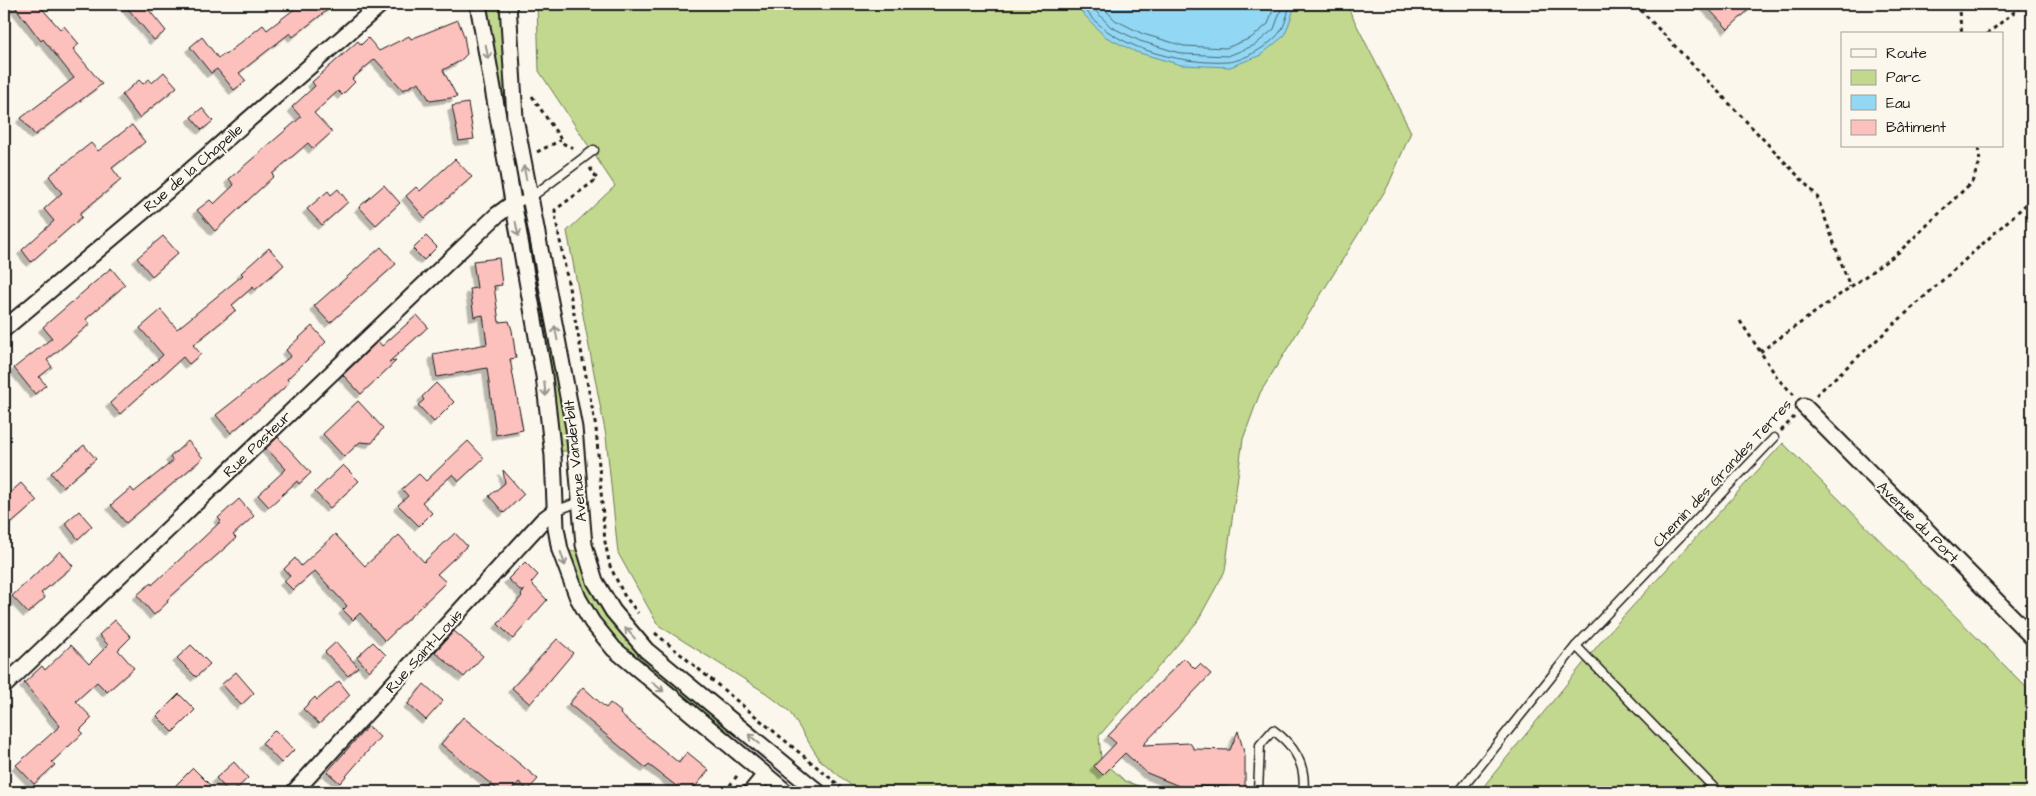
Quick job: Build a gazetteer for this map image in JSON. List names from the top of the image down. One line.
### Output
{"streets":{"street":["Rue de la Chapelle","Rue Pasteur","Avenue Vanderbilt","Avenue du Port","Rue Saint-Louis"],"lane":["Chemin des Grandes Terres"]},"crossings":[["Rue Pasteur","Avenue Vanderbilt"],["Avenue Vanderbilt","Rue Saint-Louis"],["Chemin des Grandes Terres","Avenue du Port"]],"legend":["Route","Parc","Eau","Bâtiment"]}
